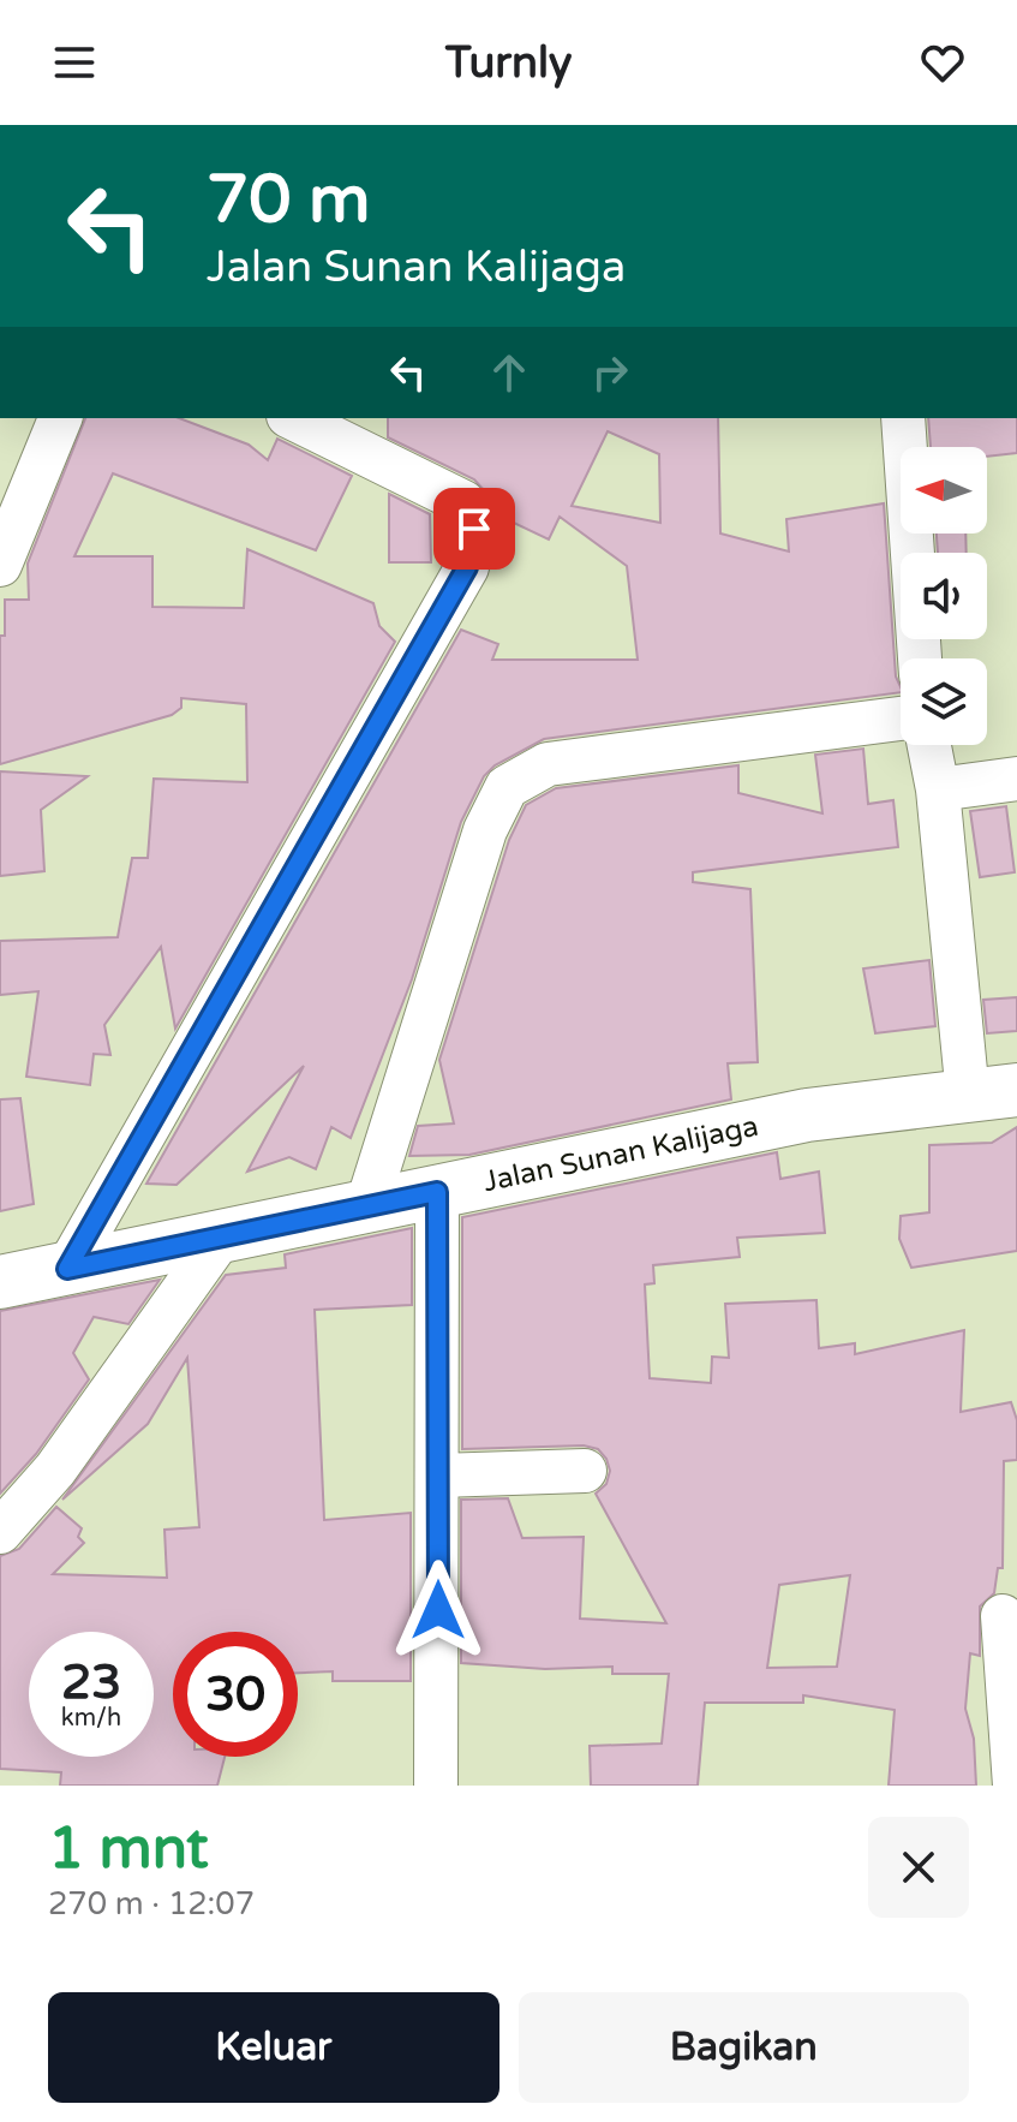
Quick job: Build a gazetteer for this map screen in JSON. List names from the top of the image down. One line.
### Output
{"streets":{"street":["Jalan Sunan Kalijaga"]},"north":"left","page":{"header":"Turnly","turn":["70 m","Jalan Sunan Kalijaga"],"speed":"23 km/h","limit":"30","heading":["1 mnt","270 m · 12:07"],"buttons":["Keluar","Bagikan"]}}
